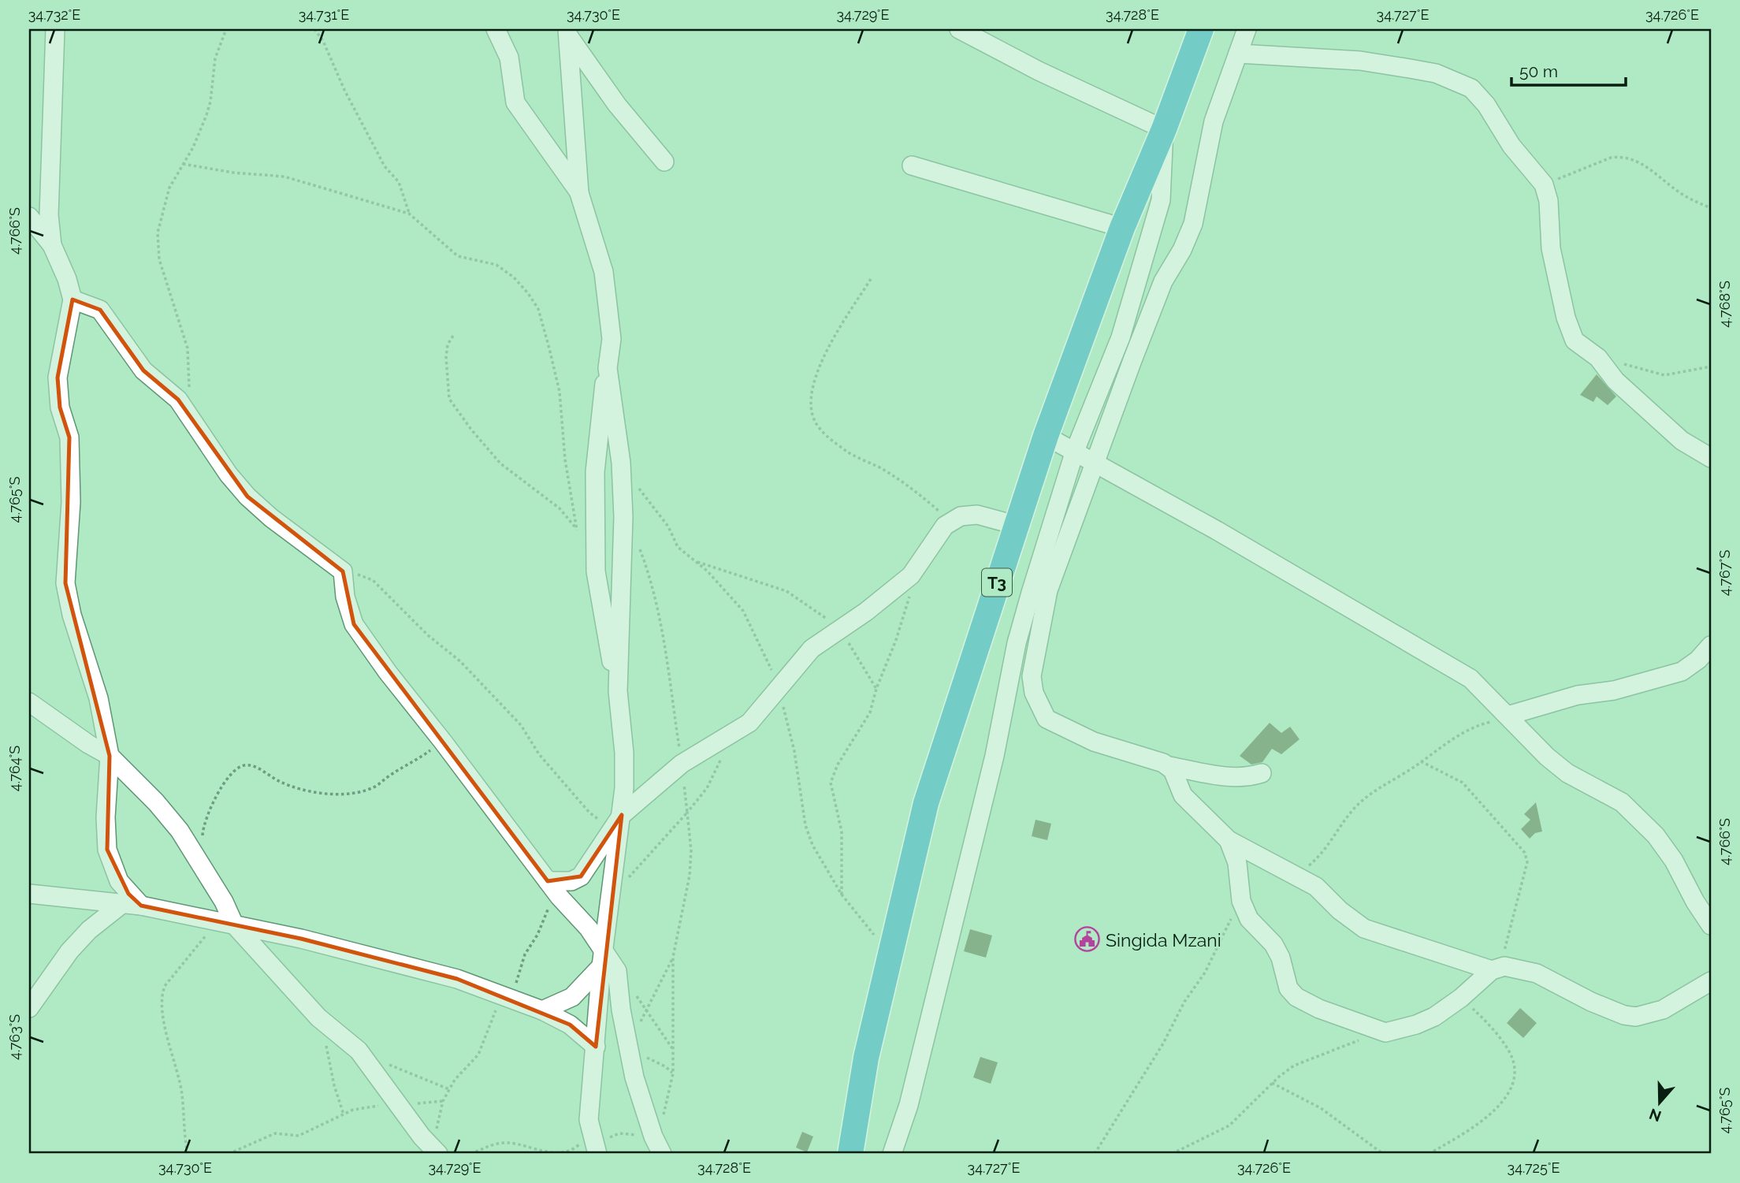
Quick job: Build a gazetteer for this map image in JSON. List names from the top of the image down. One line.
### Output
{"streets":{"highway":["T3"]},"places":{"public building":["Singida Mzani"]},"scale_bar":"50 m","north":"bottom","coordinates":["34.732°E","34.731°E","34.730°E","34.729°E","34.728°E","34.727°E","34.726°E","4.766°S","4.768°S","4.765°S","4.767°S","4.764°S","4.763°S","34.725°E"]}
